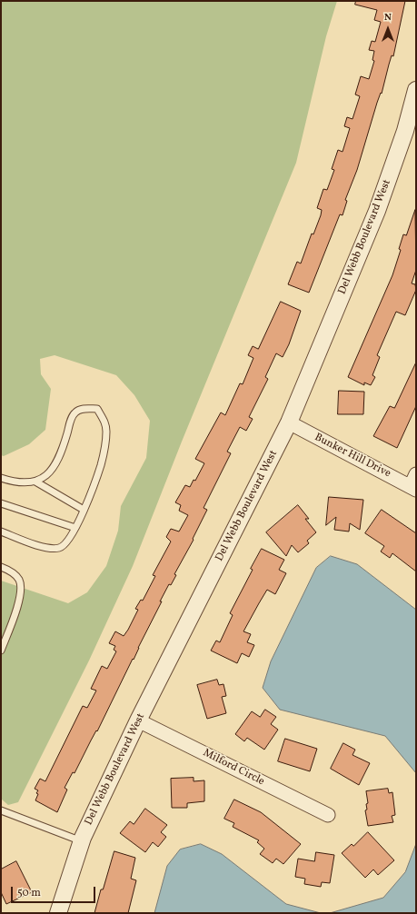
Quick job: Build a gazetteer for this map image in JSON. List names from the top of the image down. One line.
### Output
{"streets":{"street":["Del Webb Boulevard West","Bunker Hill Drive","Milford Circle"]},"crossings":[["Del Webb Boulevard West","Bunker Hill Drive"],["Del Webb Boulevard West","Milford Circle"]],"scale_bar":"50 m","north":"top"}
